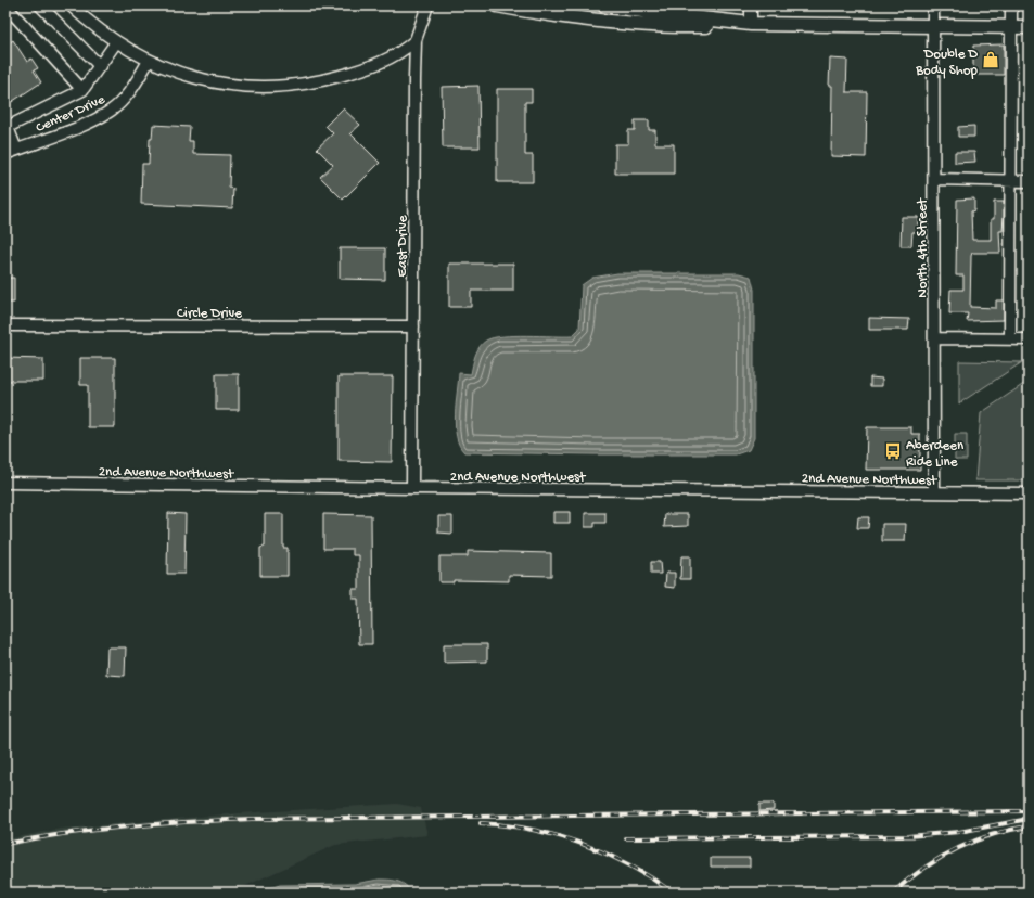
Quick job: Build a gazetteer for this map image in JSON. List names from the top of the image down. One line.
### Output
{"streets":{"street":["Center Drive","East Drive","North 4th Street","Circle Drive","2nd Avenue Northwest"]},"crossings":[["East Drive","Circle Drive"],["East Drive","2nd Avenue Northwest"],["North 4th Street","2nd Avenue Northwest"]],"places":{"shop":["Double D Body Shop"],"bus stop":["Aberdeen Ride Line"]}}
